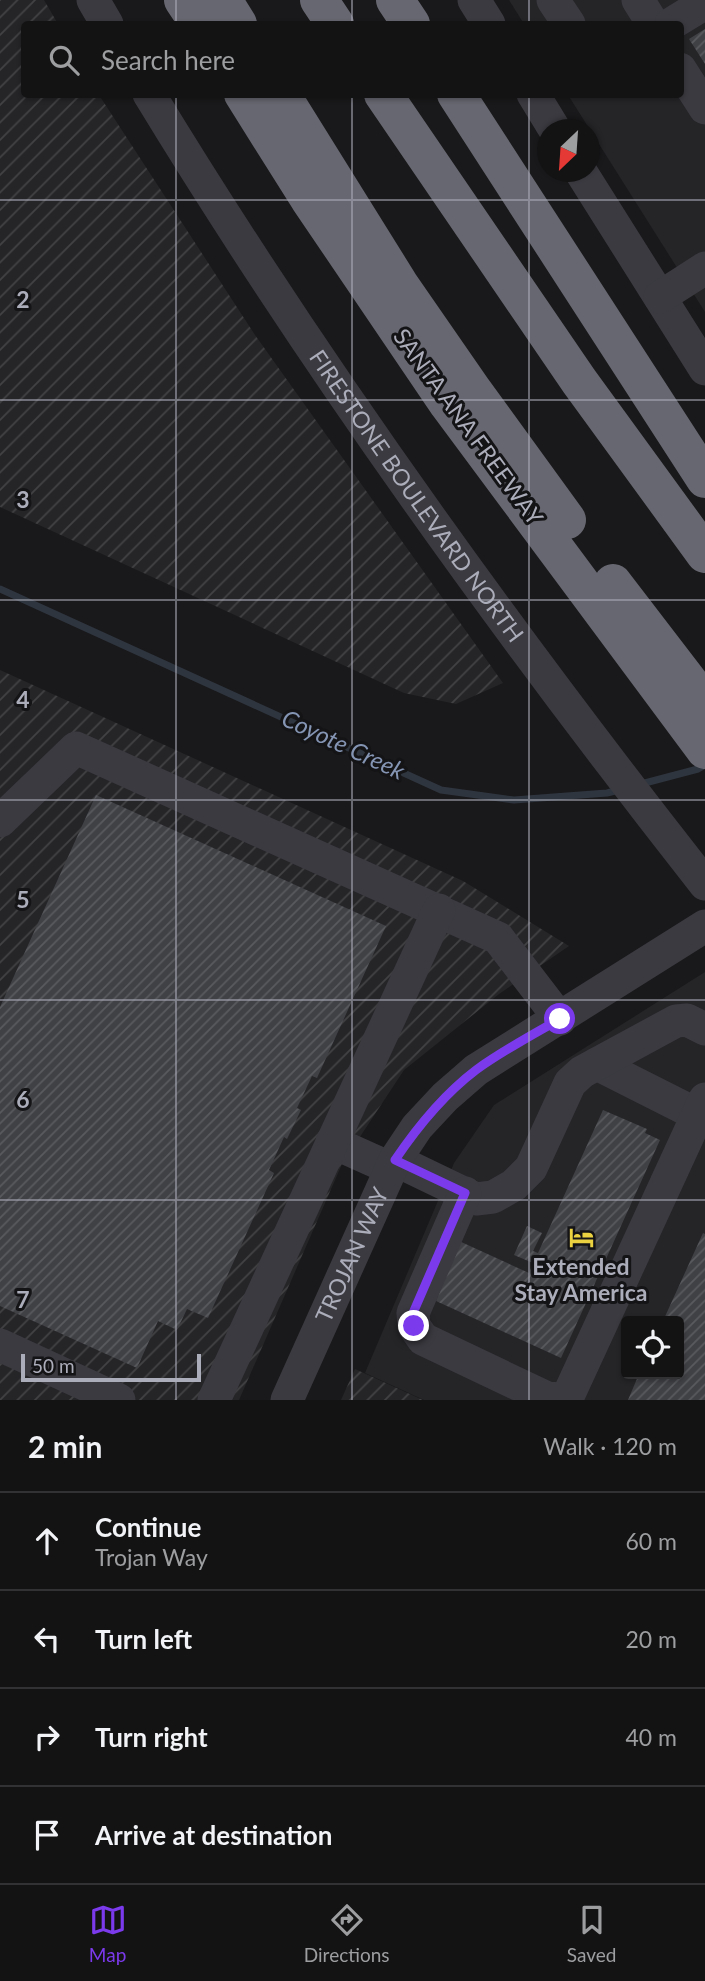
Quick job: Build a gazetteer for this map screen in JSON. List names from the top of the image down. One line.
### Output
{"streets":{"highway":["SANTA ANA FREEWAY"],"street":["FIRESTONE BOULEVARD NORTH","TROJAN WAY"]},"water":["Coyote Creek"],"places":{"hotel":["Extended Stay America"]},"scale_bar":"50 m","north":"bottom left","page":{"search":"Search here","scale":"50 m","heading":["2 min","Walk · 120 m"],"list":[["Continue","Trojan Way","60 m"],["Turn left","20 m"],["Turn right","40 m"],"Arrive at destination"],"nav":["Map","Directions","Saved"]},"grid":{"rows":["2","3","4","5","6","7"]}}
